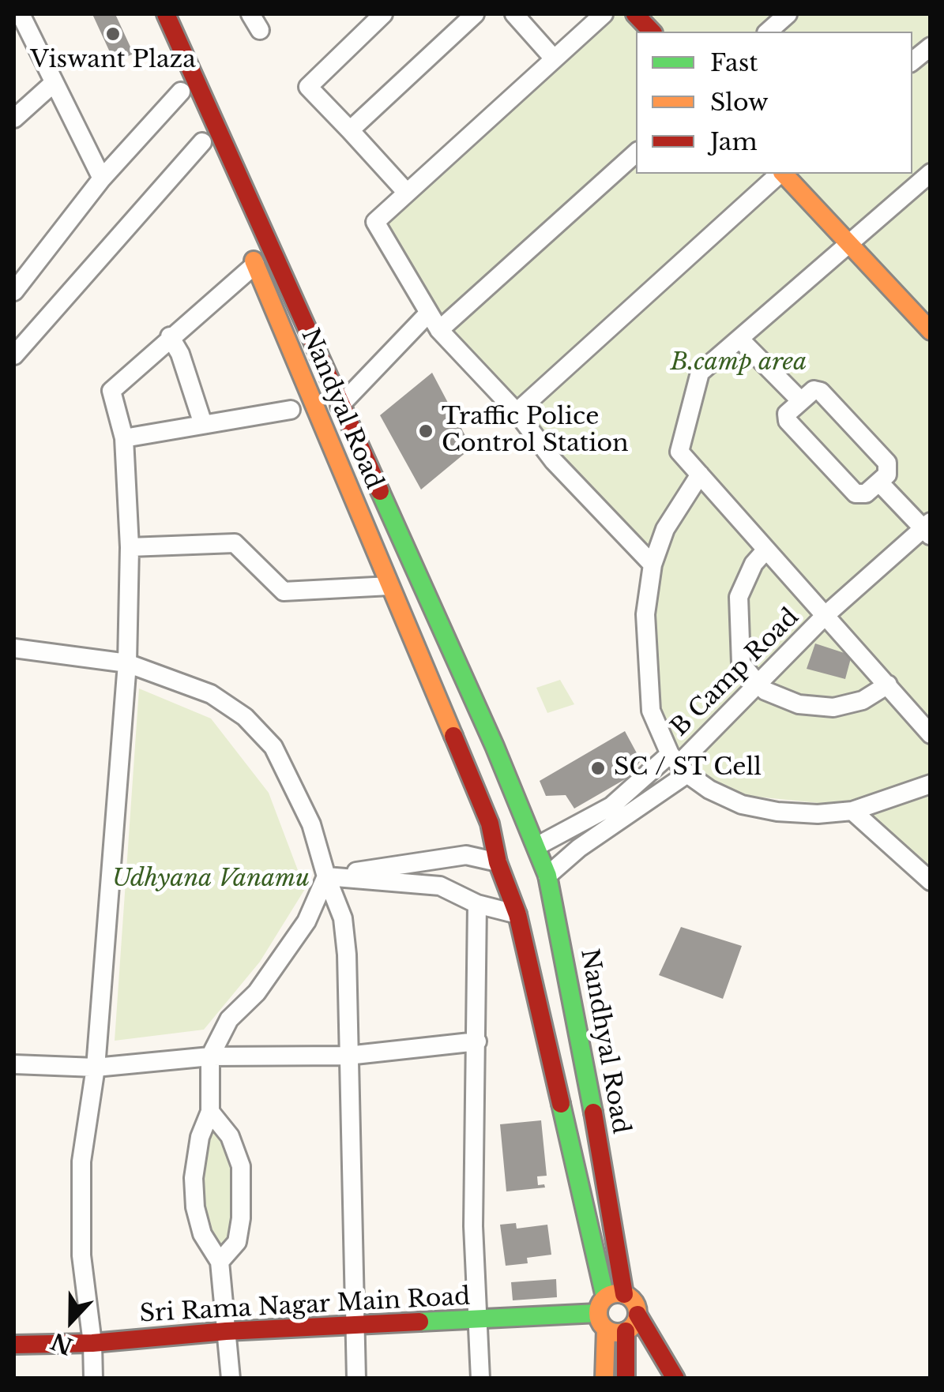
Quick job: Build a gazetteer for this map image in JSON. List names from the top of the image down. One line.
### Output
{"streets":{"main road":["Nandyal Road","Nandhyal Road","Sri Rama Nagar Main Road"],"street":["B Camp Road"]},"crossings":[["Nandyal Road","Nandhyal Road"],["Nandyal Road","Sri Rama Nagar Main Road"],["B Camp Road","Nandhyal Road"],["Nandhyal Road","Sri Rama Nagar Main Road"]],"parks":["B.camp area","Udhyana Vanamu"],"places":["Viswant Plaza","Traffic Police Control Station","SC / ST Cell"],"legend":["Fast","Slow","Jam"],"north":"bottom"}
